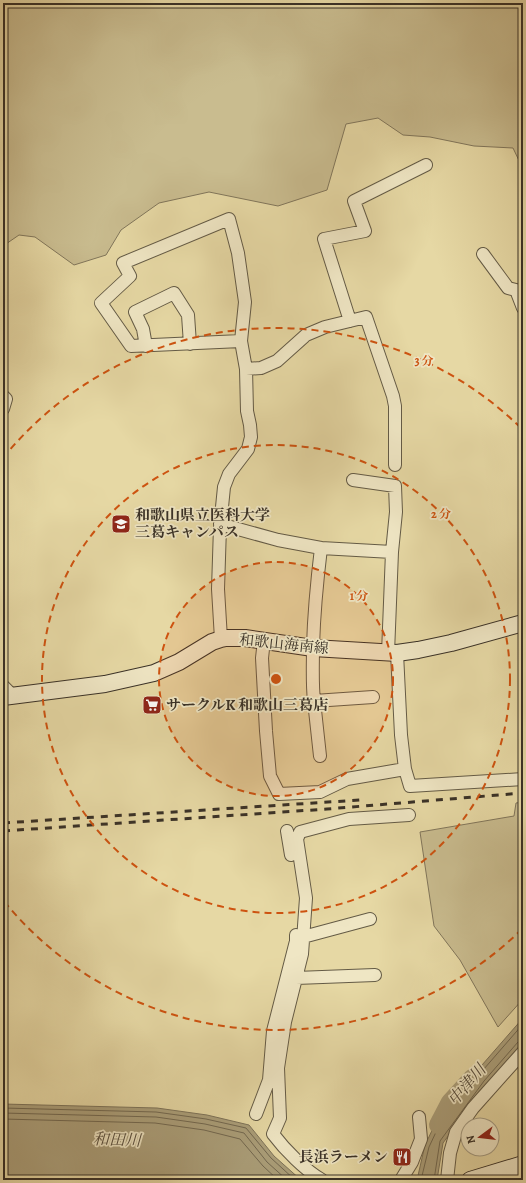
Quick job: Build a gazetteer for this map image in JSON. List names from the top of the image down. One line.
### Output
{"streets":{"main road":["和歌山海南線"]},"water":["中津川","和田川"],"places":{"school or university":["和歌山県立医科大学 三葛キャンパス"],"supermarket":["サークルK 和歌山三葛店"],"restaurant":["長浜ラーメン"]},"north":"left","rings":["3 分","2 分","1 分"]}
